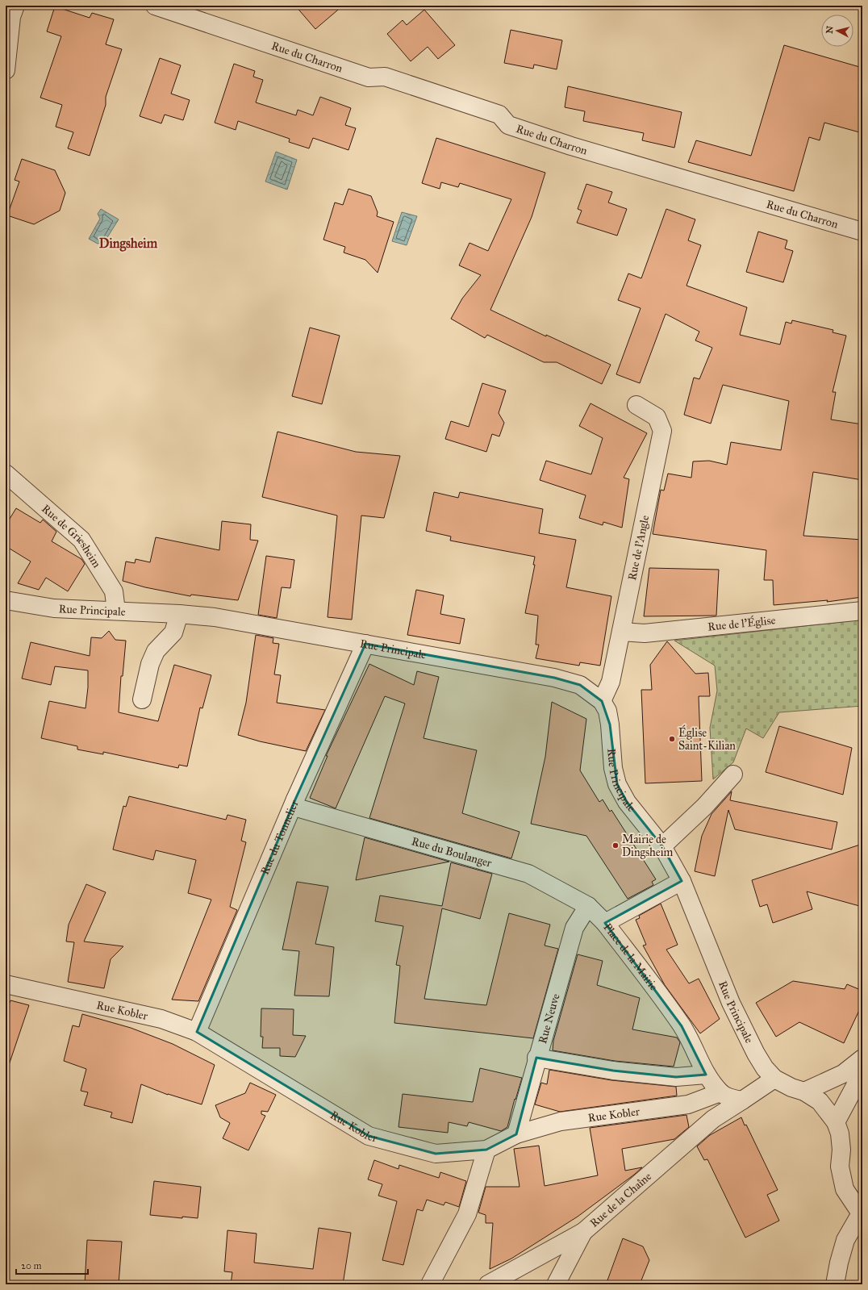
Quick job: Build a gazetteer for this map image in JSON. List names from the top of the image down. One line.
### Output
{"streets":{"street":["Rue du Charron","Rue de Griesheim","Rue de l'Angle","Rue Principale","Rue de l'Église","Rue du Tonnelier","Rue du Boulanger","Place de la Mairie","Rue Kobler","Rue Neuve","Rue de la Chaîne"]},"crossings":[["Rue de Griesheim","Rue Principale"],["Rue de l'Angle","Rue Principale"],["Rue de l'Angle","Rue de l'Église"],["Rue Principale","Rue du Tonnelier"],["Rue Principale","Place de la Mairie"],["Rue Principale","Rue de la Chaîne"],["Rue du Tonnelier","Rue du Boulanger"],["Rue du Tonnelier","Rue Kobler"],["Rue du Boulanger","Place de la Mairie"],["Rue du Boulanger","Rue Neuve"],["Place de la Mairie","Rue Kobler"],["Rue Kobler","Rue Neuve"]],"districts":["Dingsheim"],"places":["Église Saint-Kilian","Mairie de Dingsheim"],"scale_bar":"20 m","north":"left"}
